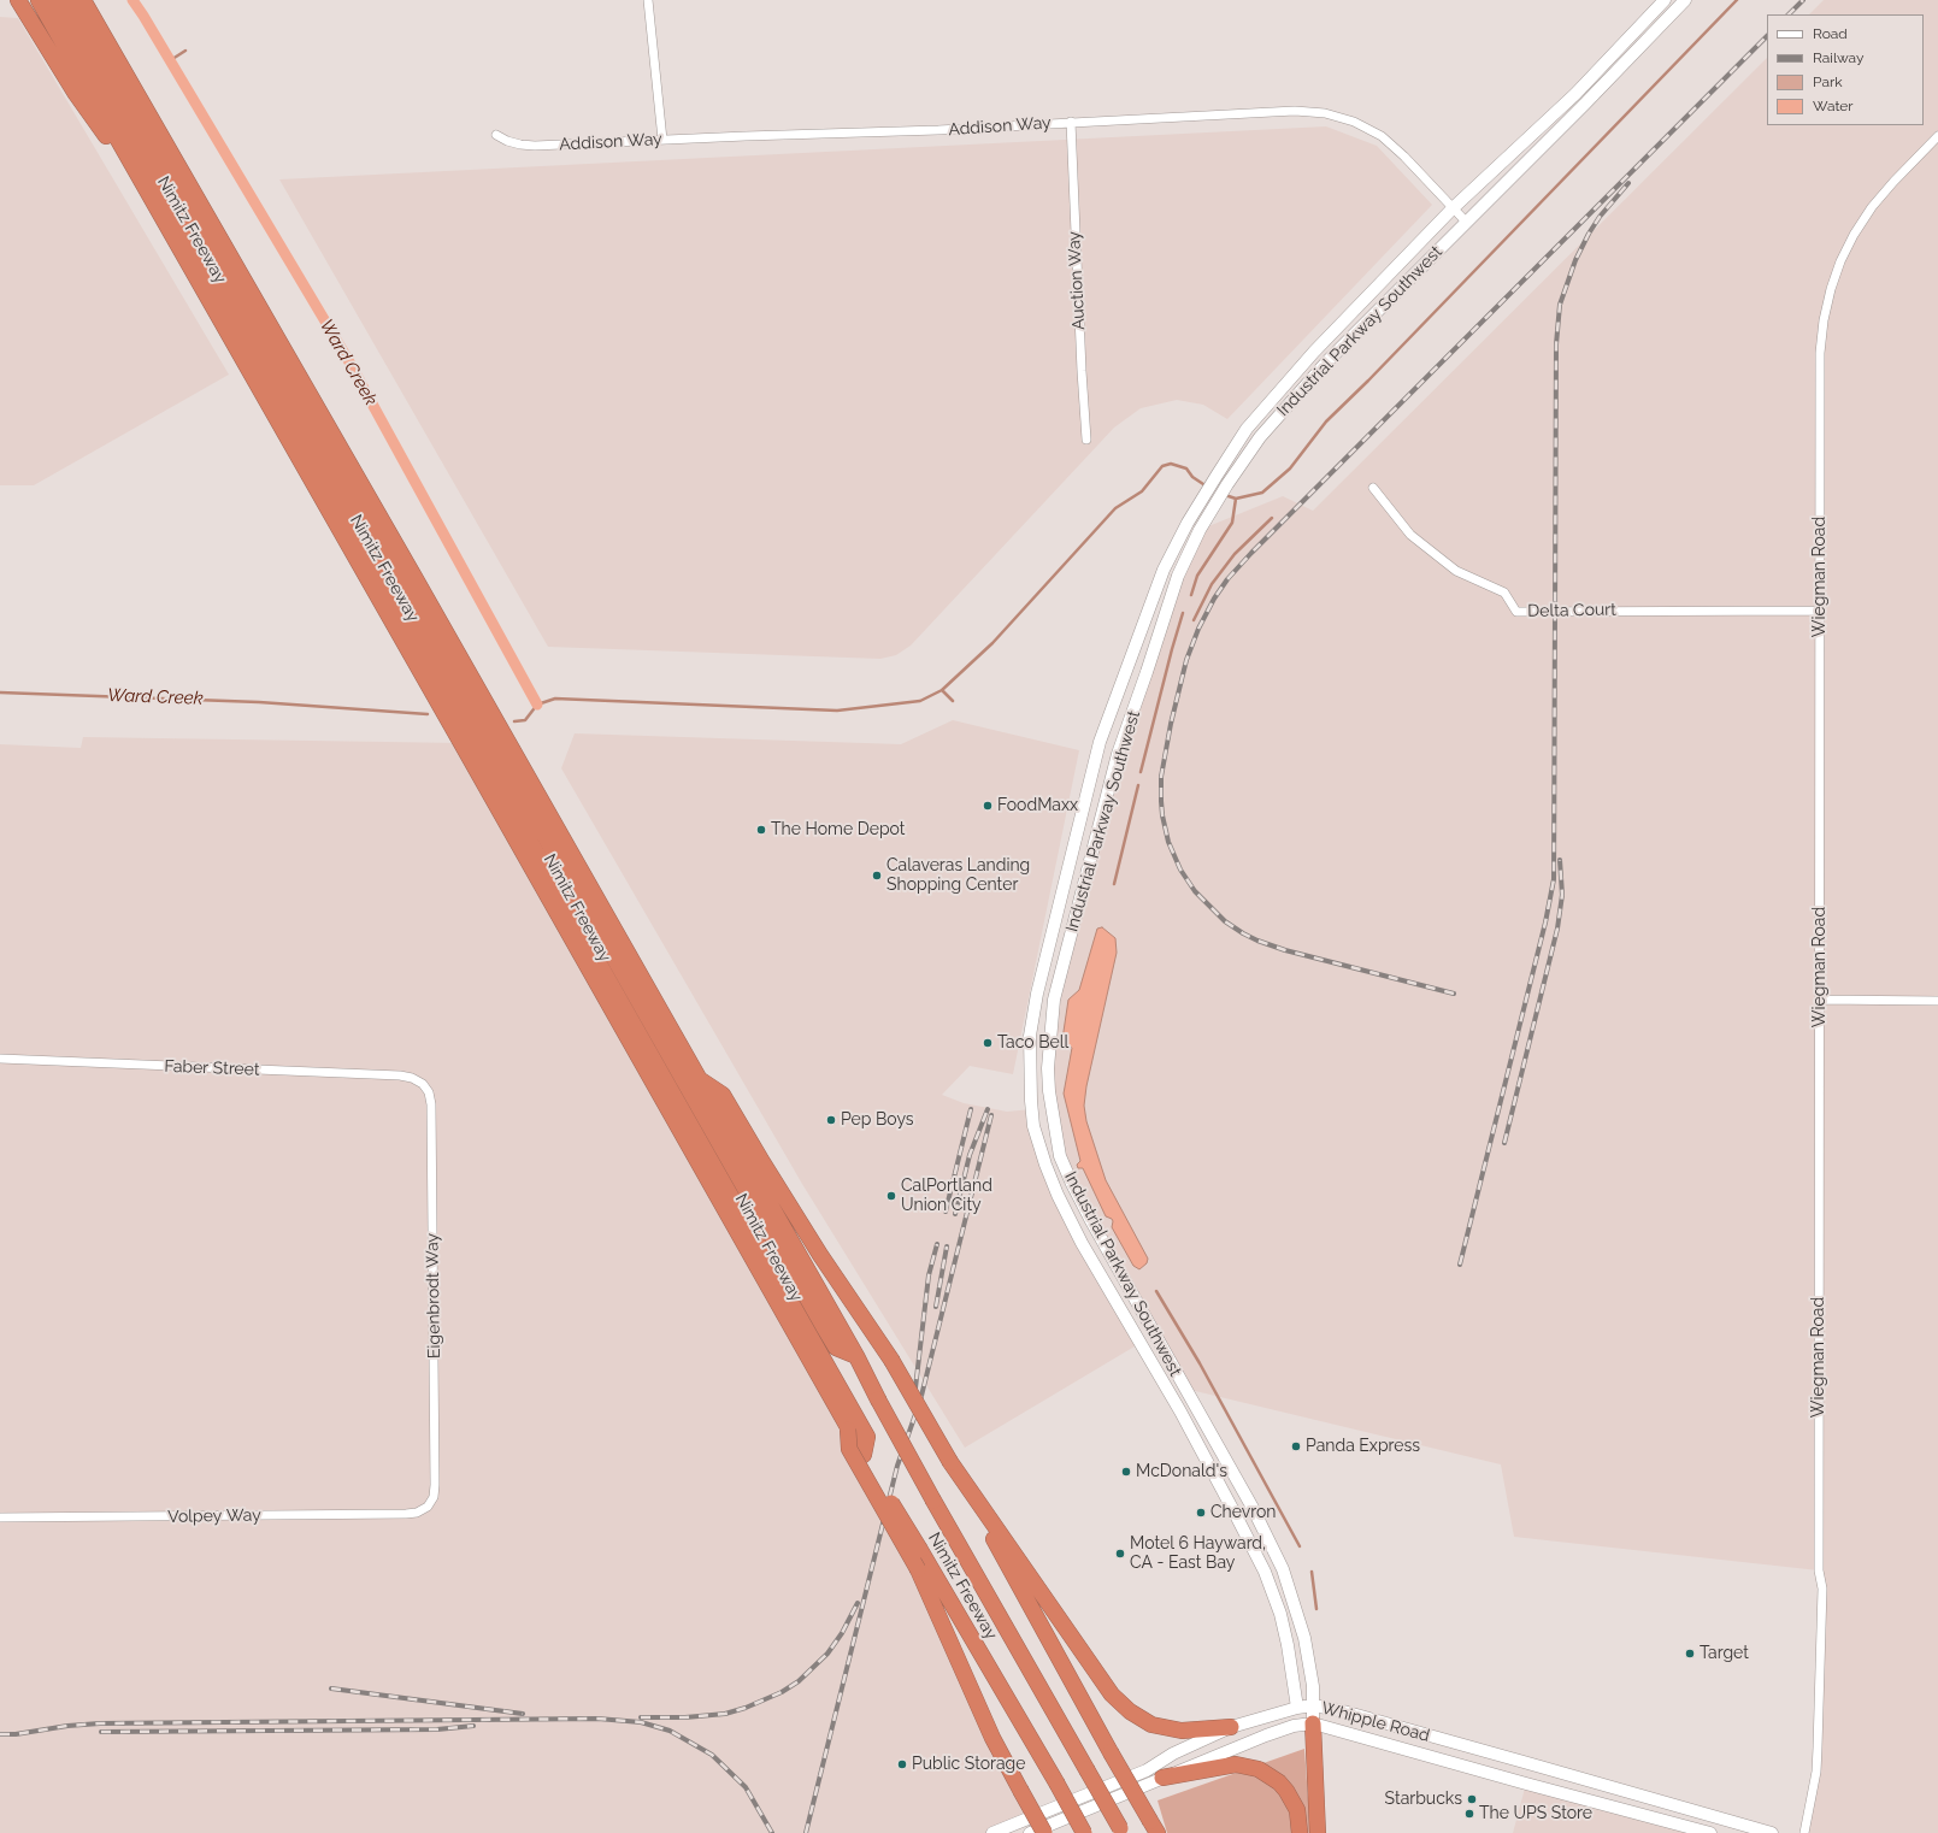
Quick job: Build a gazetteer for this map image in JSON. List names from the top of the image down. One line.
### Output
{"streets":{"highway":["Nimitz Freeway"],"main road":["Industrial Parkway Southwest","Whipple Road"],"street":["Addison Way","Auction Way","Wiegman Road","Delta Court","Faber Street","Eigenbrodt Way","Volpey Way"]},"crossings":[["Addison Way","Auction Way"],["Addison Way","Industrial Parkway Southwest"],["Industrial Parkway Southwest","Whipple Road"],["Wiegman Road","Delta Court"],["Faber Street","Eigenbrodt Way"],["Eigenbrodt Way","Volpey Way"]],"water":["Ward Creek"],"places":["FoodMaxx","The Home Depot","Calaveras Landing Shopping Center","Taco Bell","Pep Boys","CalPortland Union City","Panda Express","McDonald's","Chevron","Motel 6 Hayward, CA - East Bay","Target","Public Storage","Starbucks","The UPS Store"],"legend":["Road","Railway","Park","Water"]}
